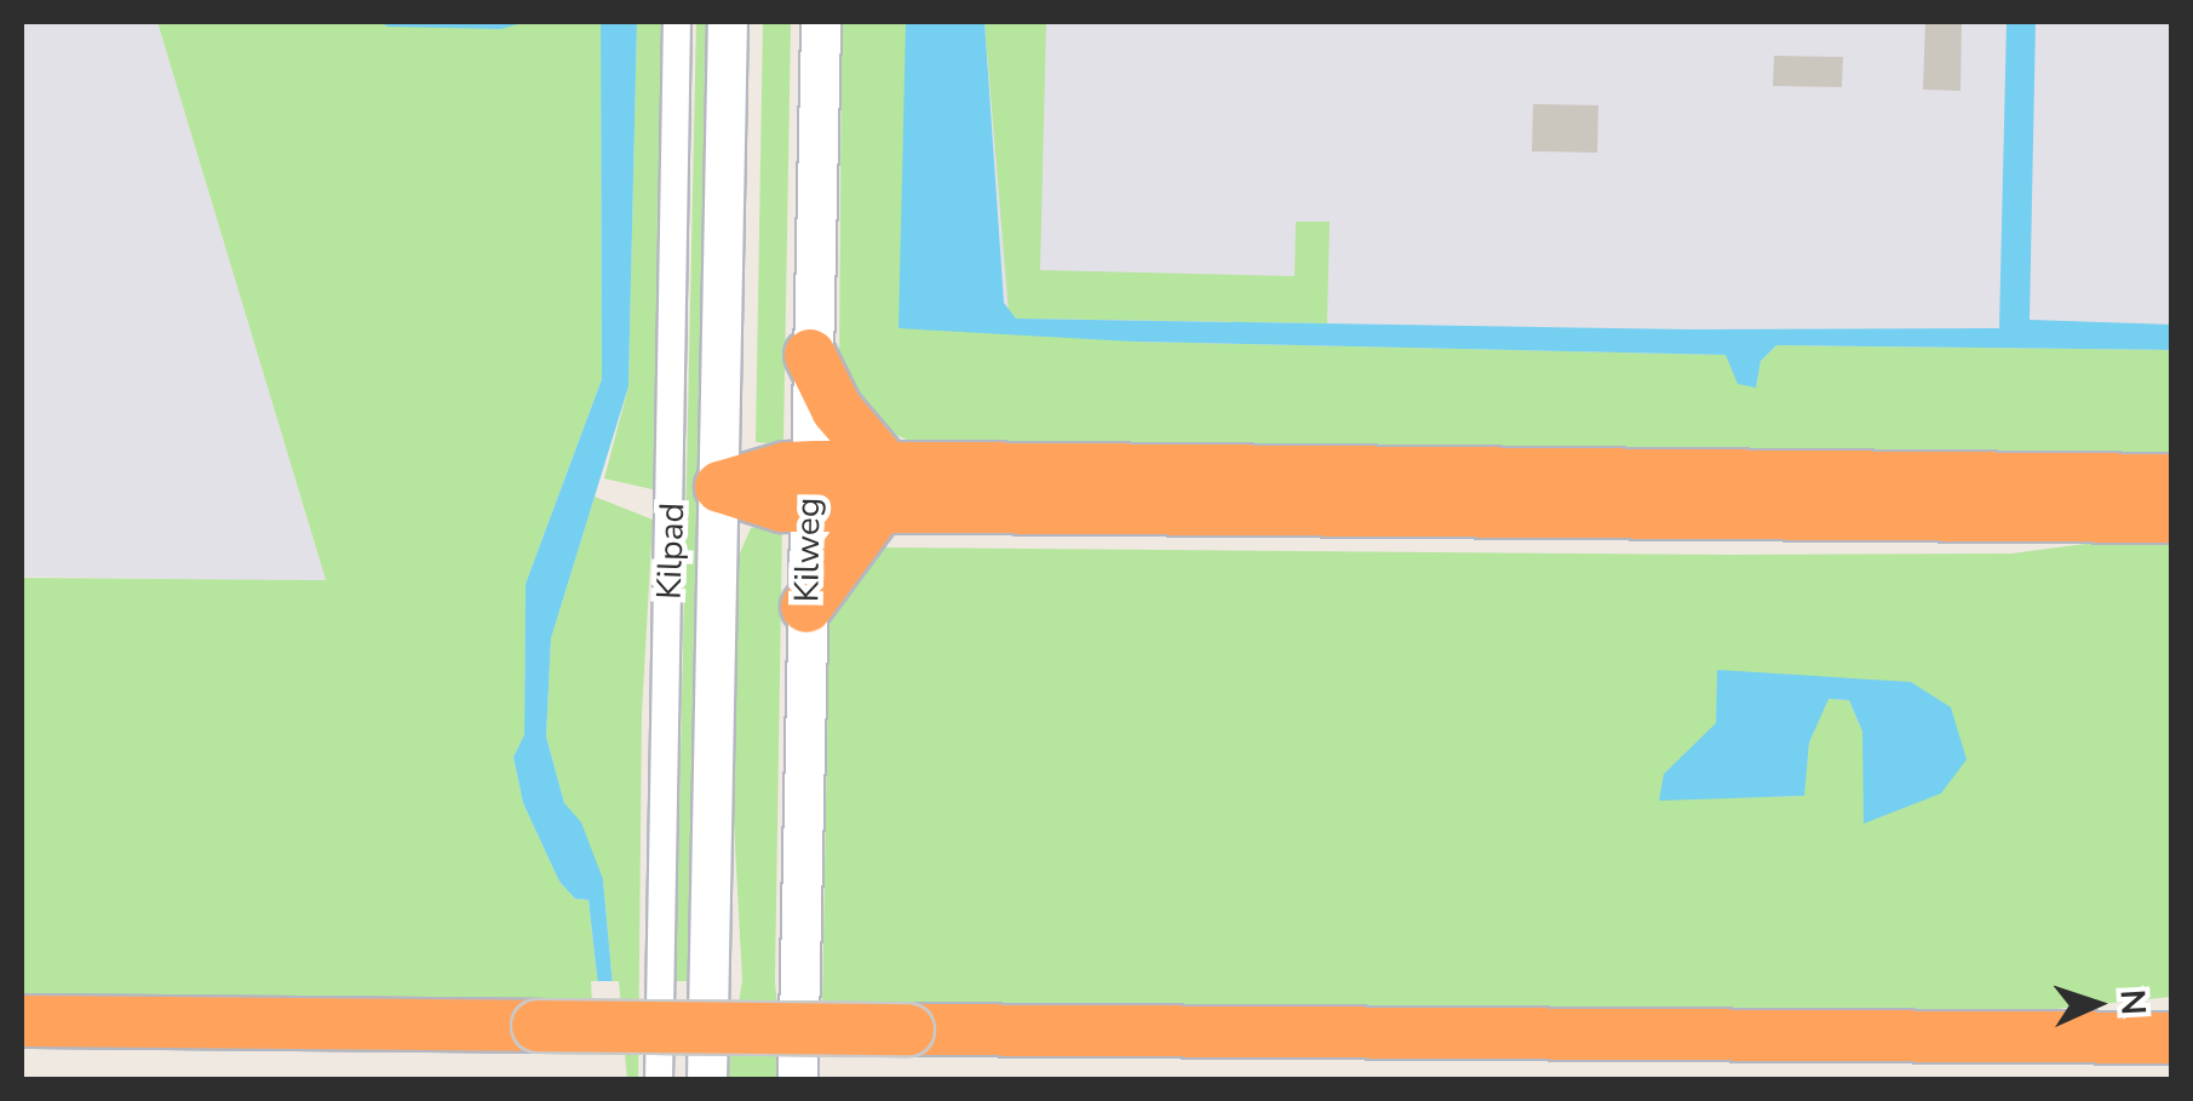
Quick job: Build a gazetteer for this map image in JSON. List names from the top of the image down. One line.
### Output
{"streets":{"main road":["Kilweg"],"street":["Kilpad"]},"north":"right"}
